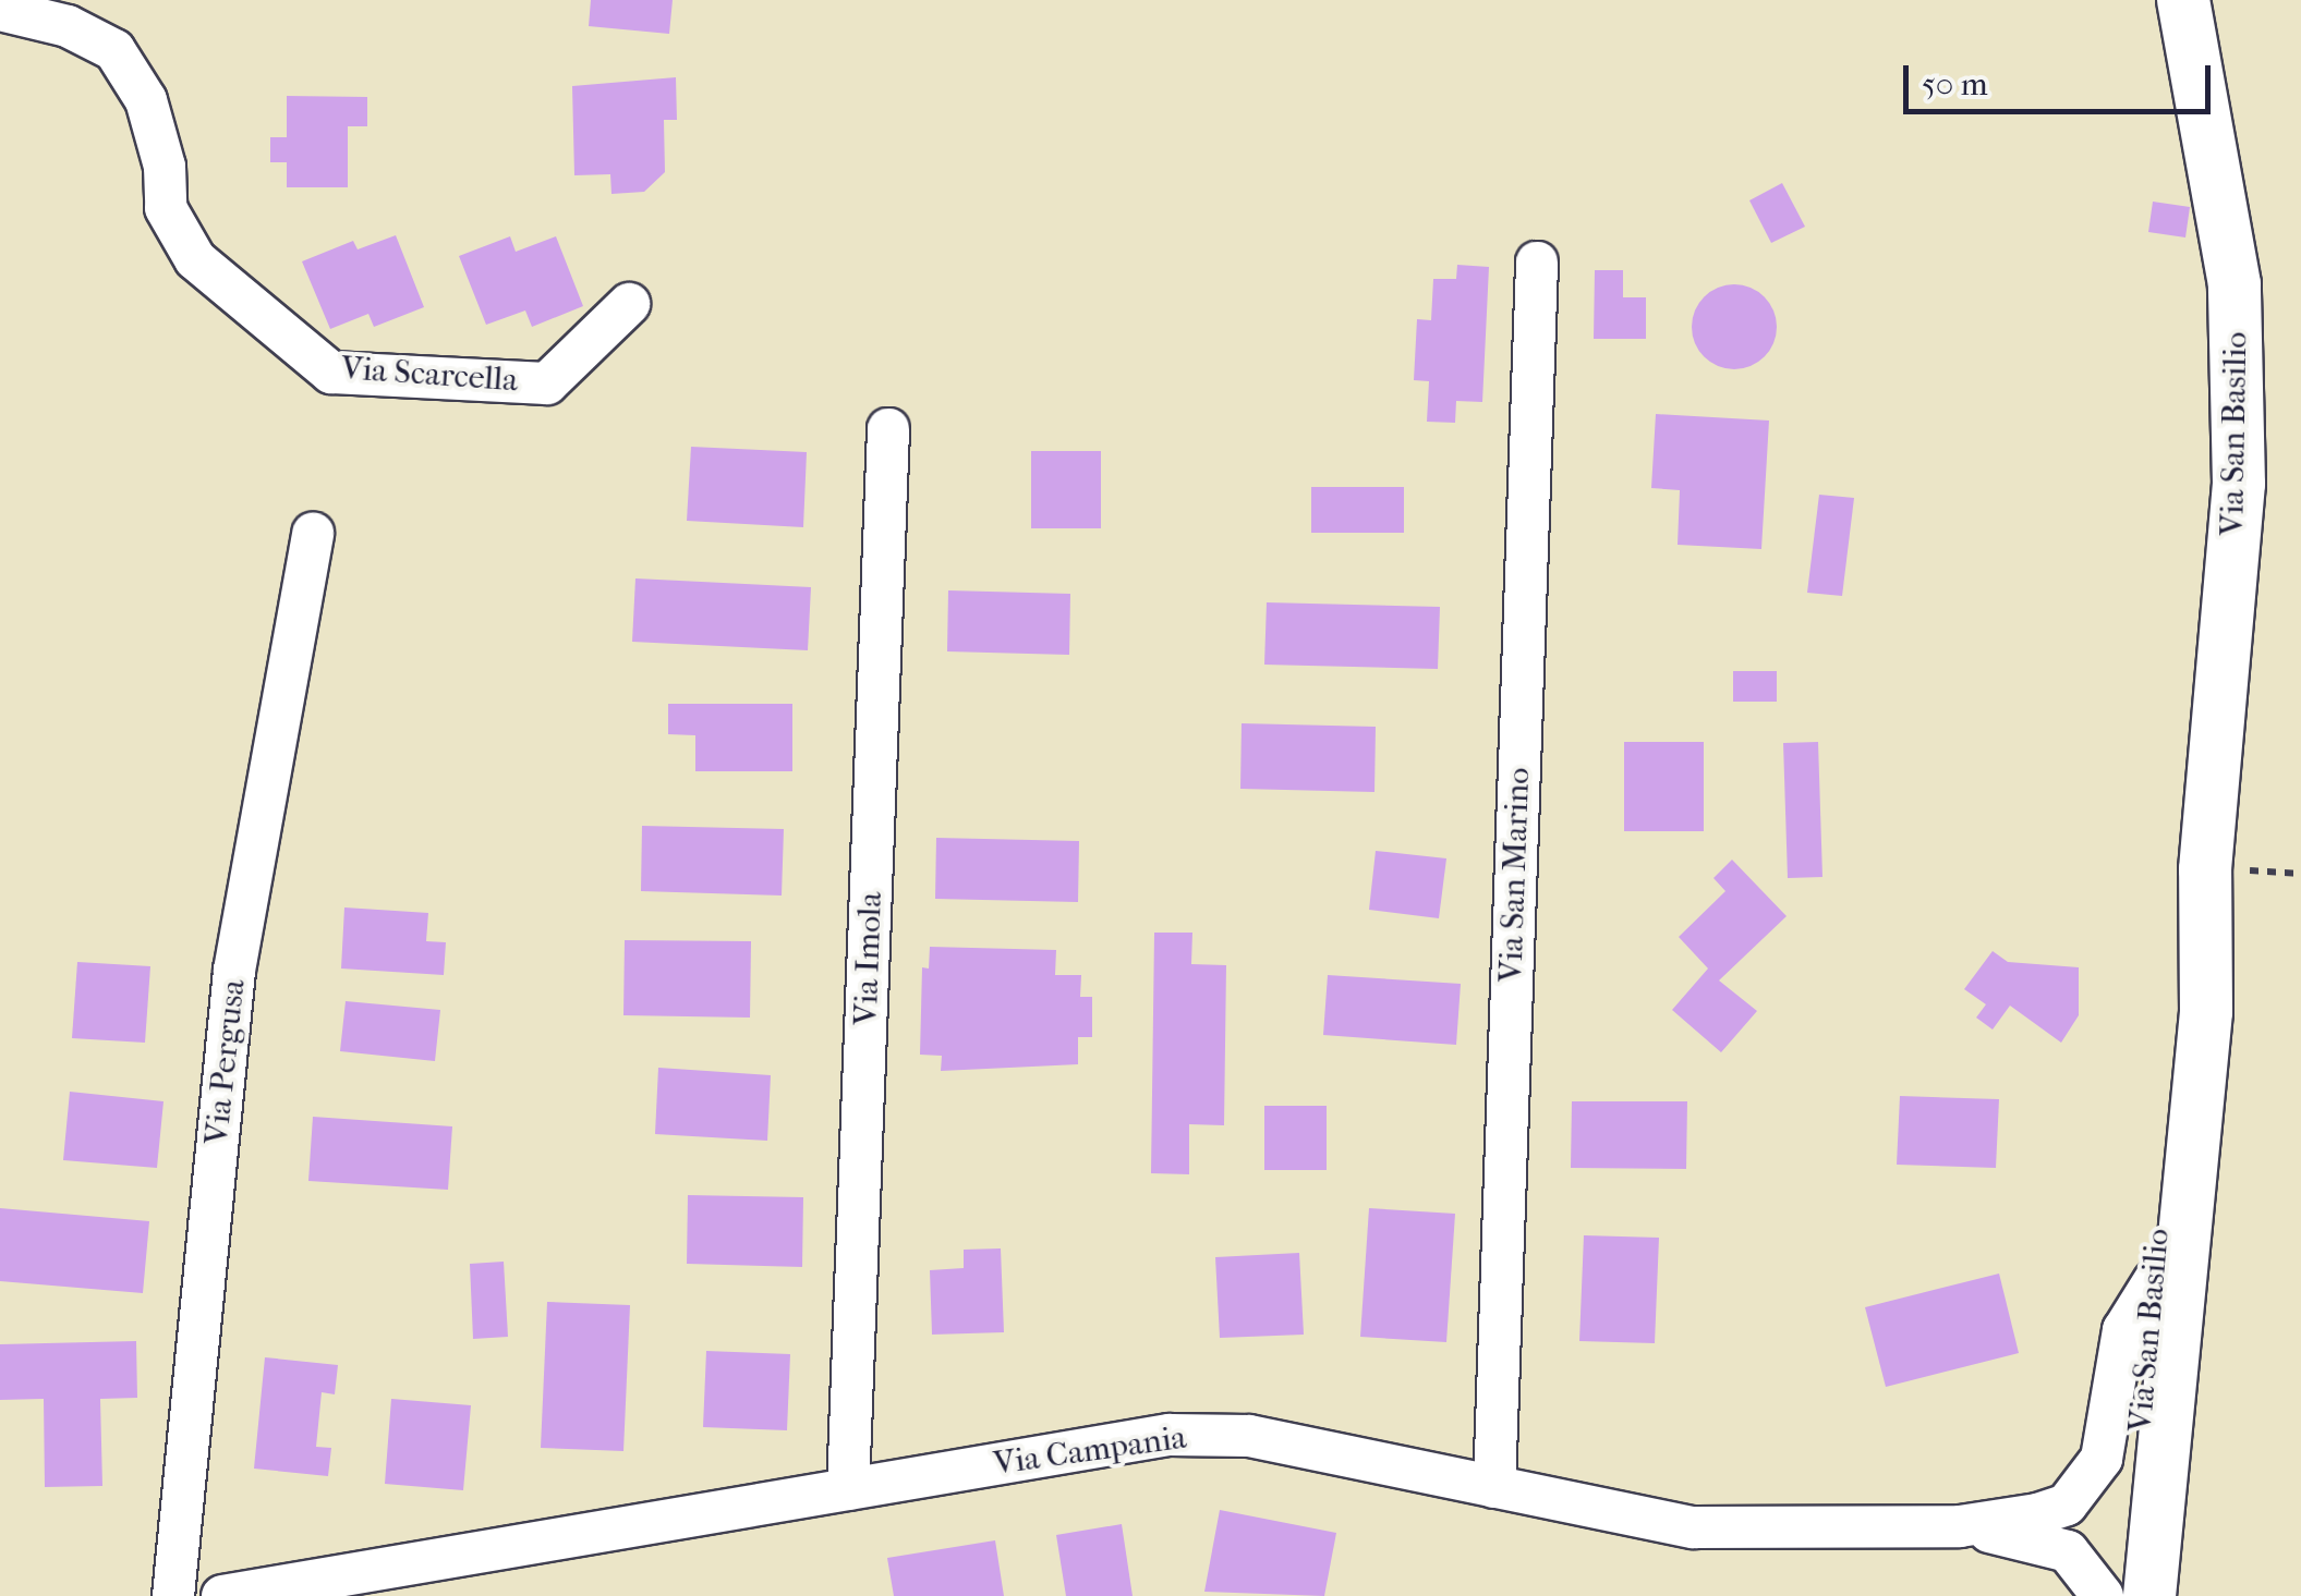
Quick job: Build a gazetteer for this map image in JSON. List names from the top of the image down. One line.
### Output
{"streets":{"street":["Via Scarcella","Via San Basilio","Via San Marino","Via Imola","Via Pergusa","Via Campania"]},"crossings":[["Via San Marino","Via Campania"],["Via Imola","Via Campania"]],"scale_bar":"50 m"}
